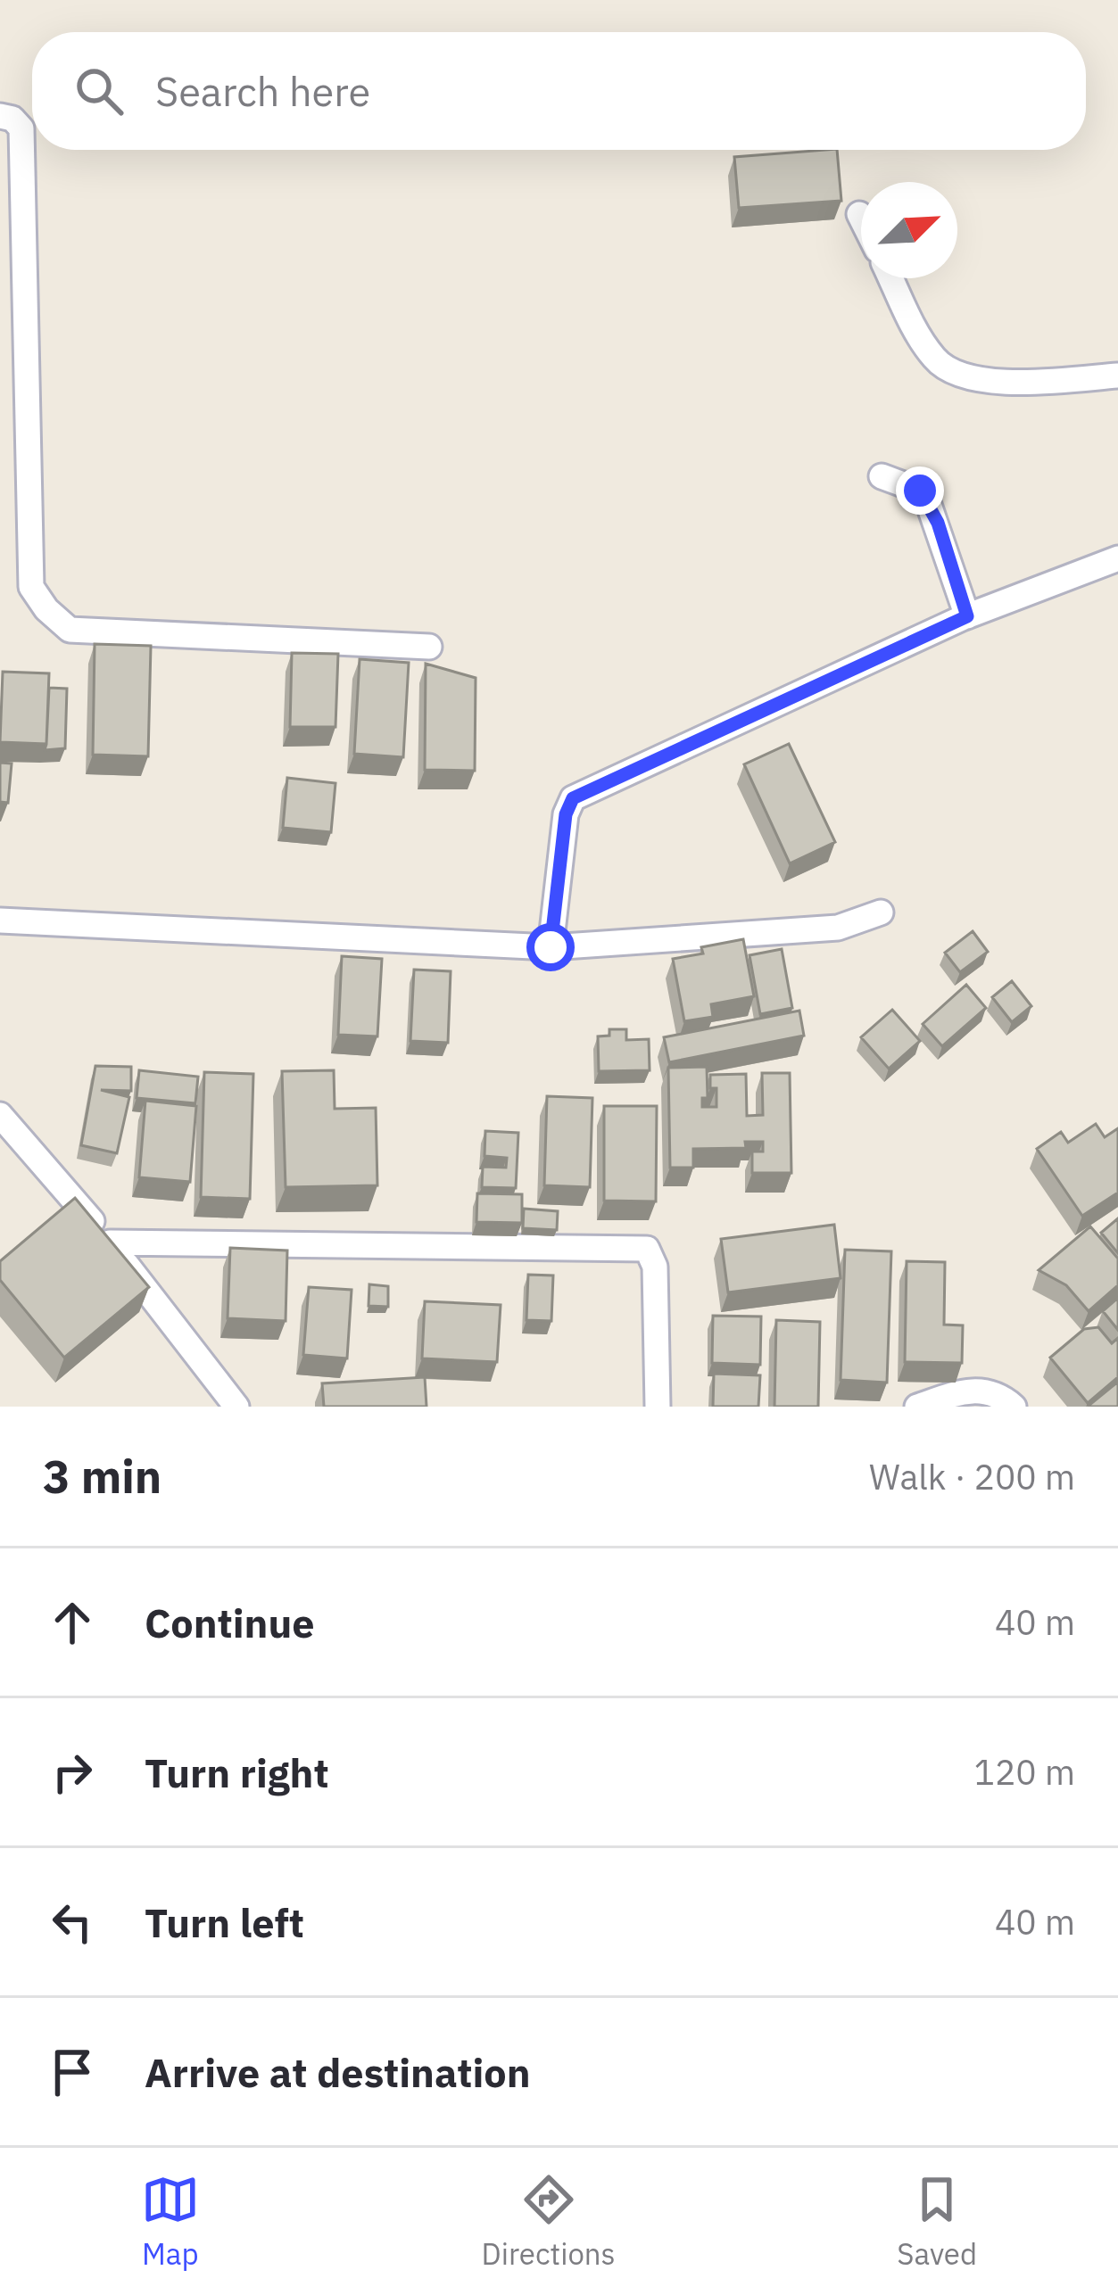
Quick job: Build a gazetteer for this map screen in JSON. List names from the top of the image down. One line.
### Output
{"north":"top right","page":{"search":"Search here","heading":["3 min","Walk · 200 m"],"list":[["Continue","40 m"],["Turn right","120 m"],["Turn left","40 m"],"Arrive at destination"],"nav":["Map","Directions","Saved"]}}
